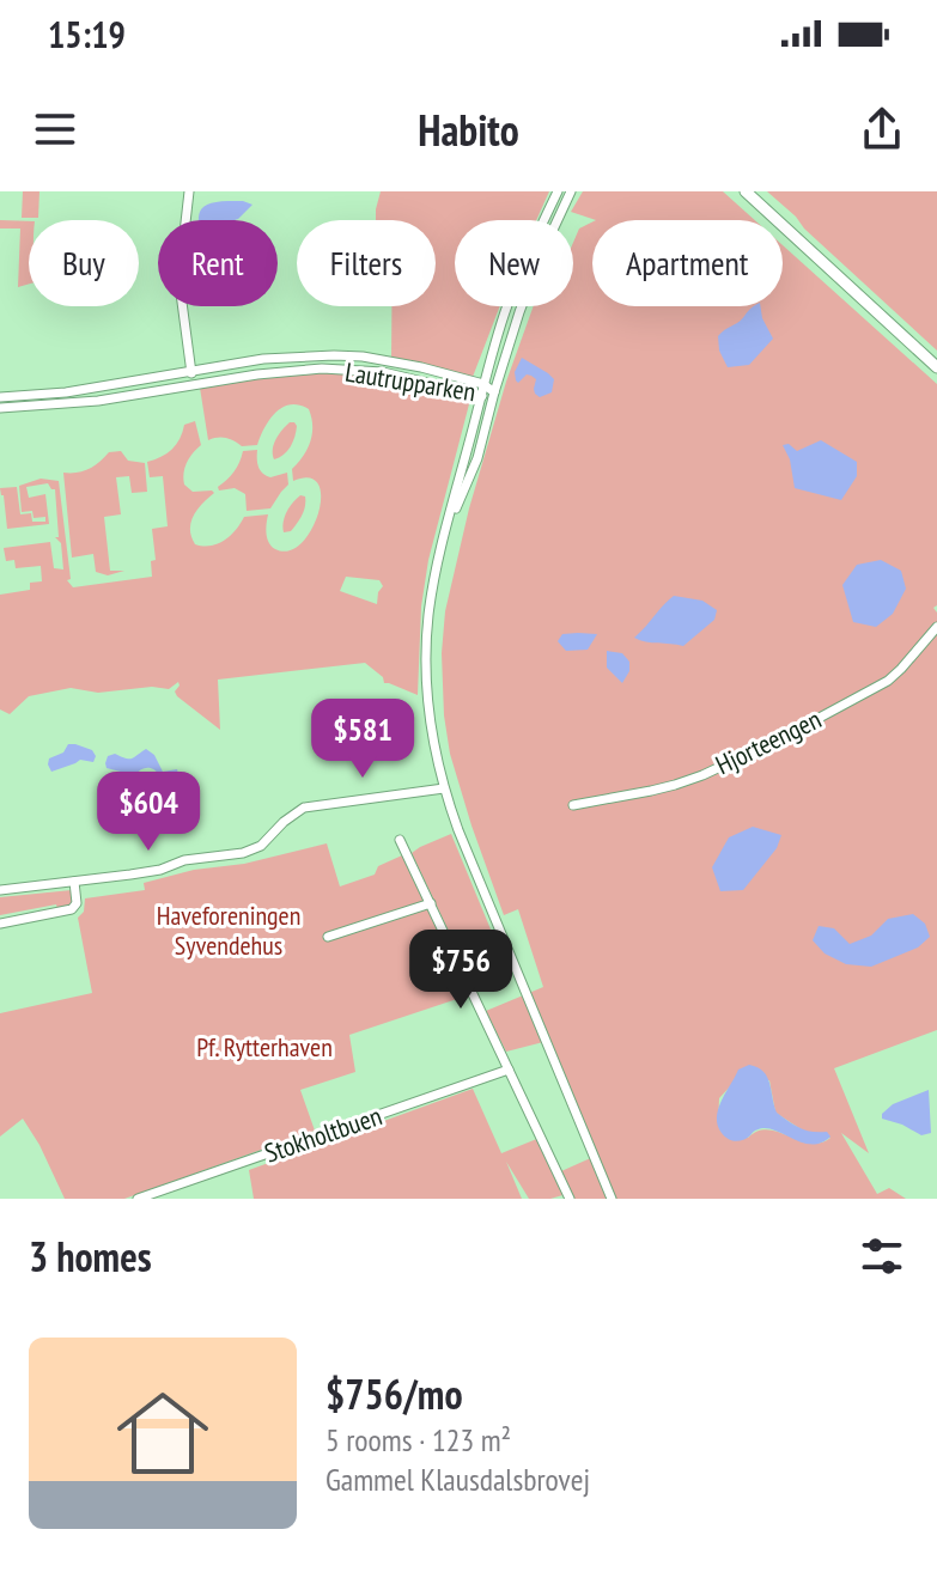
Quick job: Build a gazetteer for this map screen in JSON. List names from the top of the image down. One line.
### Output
{"streets":{"street":["Lautrupparken","Hjorteengen","Stokholtbuen"]},"parks":["Haveforeningen Syvendehus","Pf. Rytterhaven"],"page":{"status":"15:19","header":"Habito","chip":["Buy","Rent","Filters","New","Apartment"],"price":["$581","$604","$756"],"heading":"3 homes","list":[{"name":"$756/mo","note":"5 rooms · 123 m² · Gammel Klausdalsbrovej"}]}}
